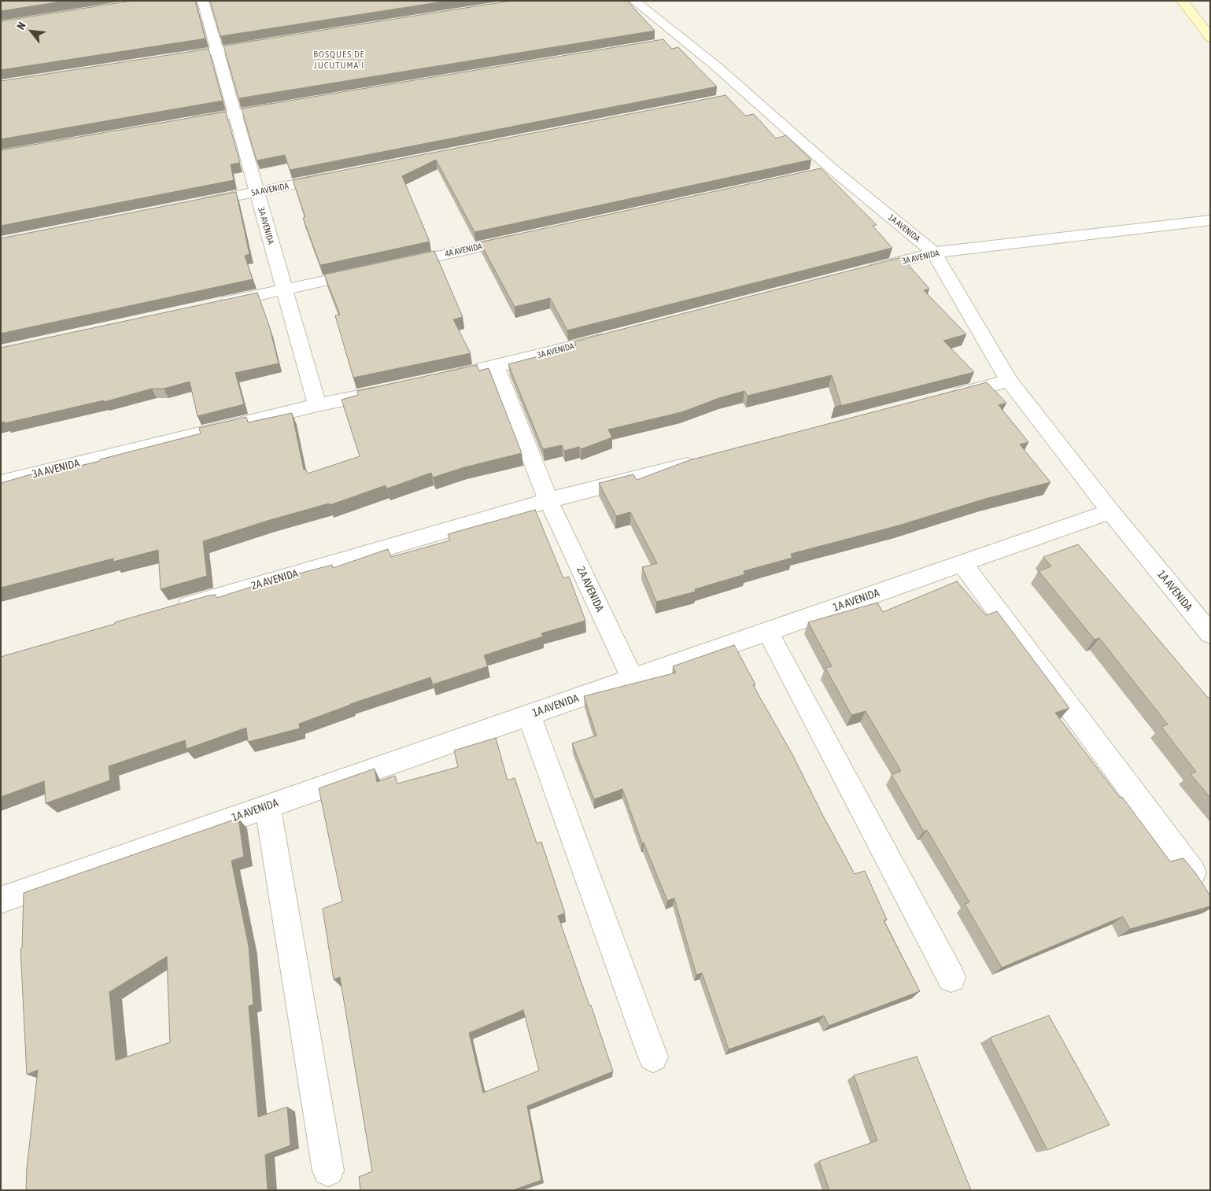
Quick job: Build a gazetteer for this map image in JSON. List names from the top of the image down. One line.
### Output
{"streets":{"street":["5A AVENIDA","3A AVENIDA","1A AVENIDA","4A AVENIDA","2A AVENIDA"]},"crossings":[["5A AVENIDA","3A AVENIDA"],["3A AVENIDA","1A AVENIDA"],["3A AVENIDA","2A AVENIDA"],["1A AVENIDA","2A AVENIDA"]],"districts":["BOSQUES DE JUCUTUMA I"],"north":"top left"}
